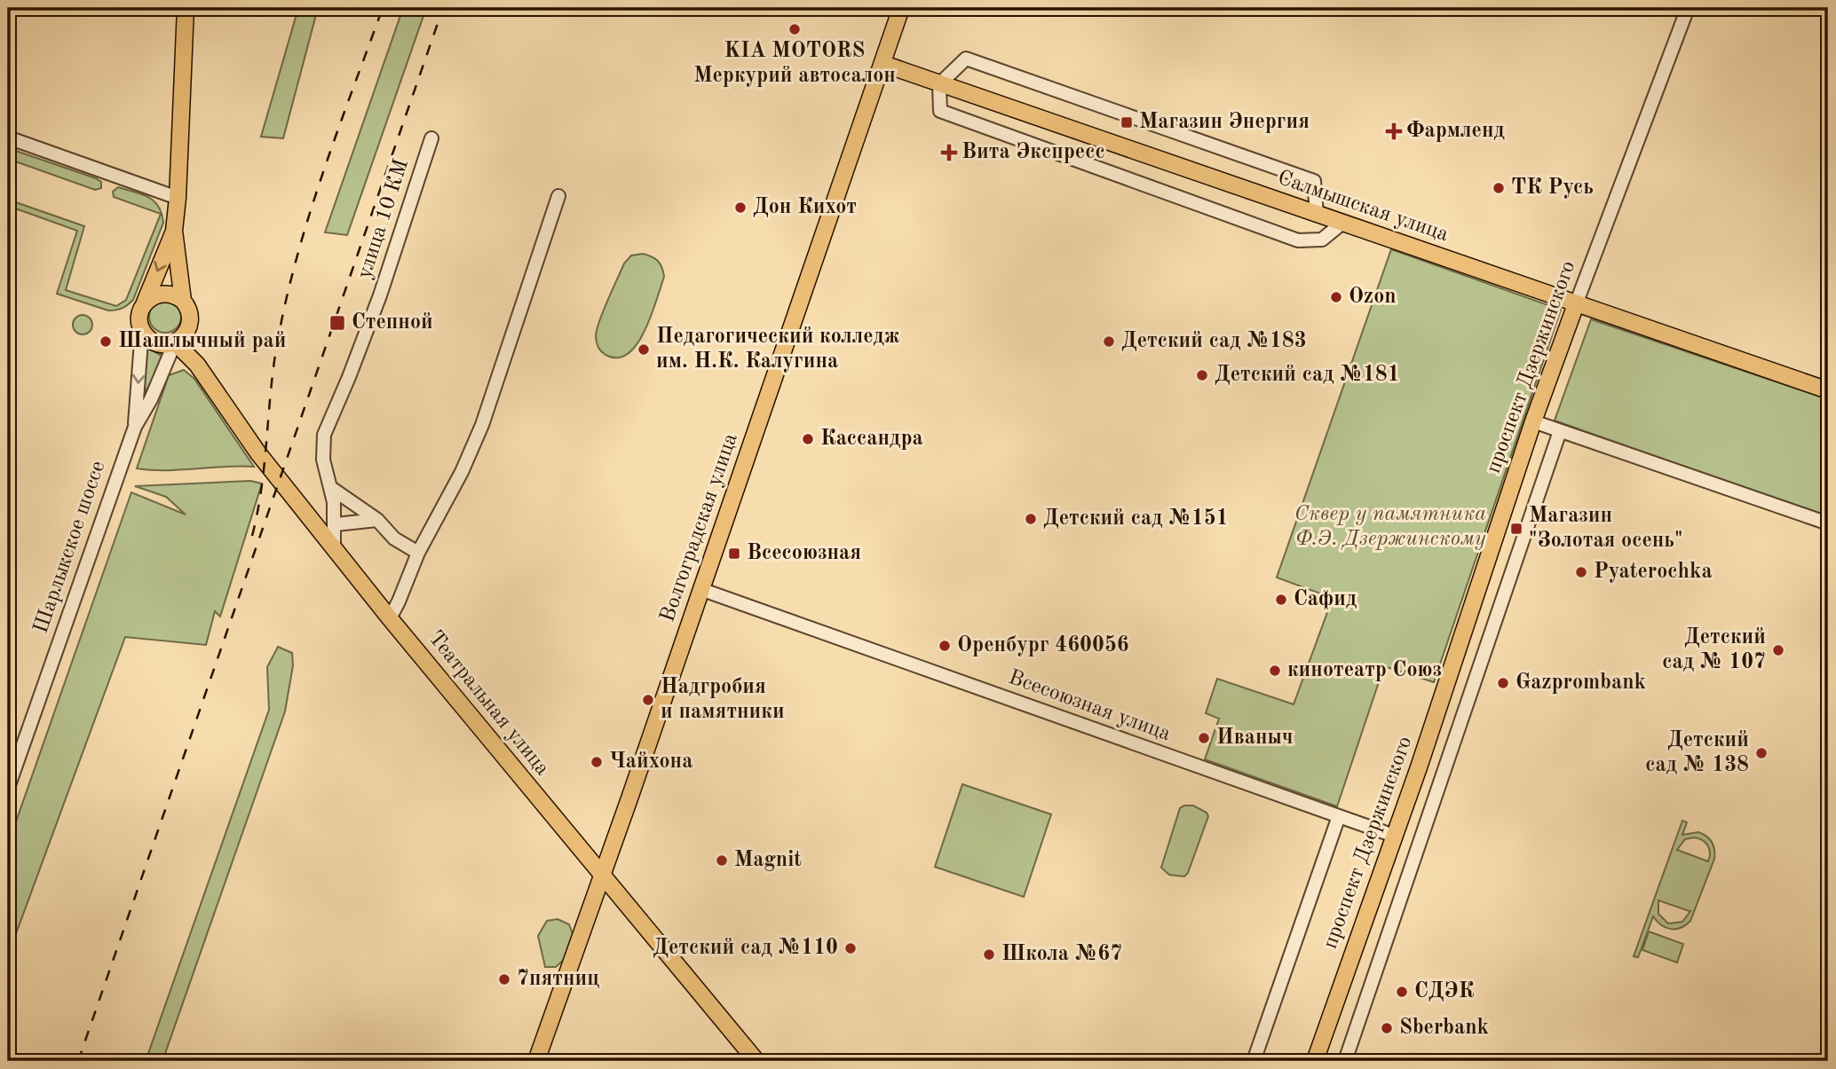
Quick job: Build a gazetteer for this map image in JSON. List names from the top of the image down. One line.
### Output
{"streets":{"main road":["Салмышская улица","проспект Дзержинского","Волгоградская улица","Театральная улица"],"street":["улица 10 КМ","Шарлыкское шоссе","Всесоюзная улица"]},"crossings":[["Салмышская улица","проспект Дзержинского"],["Салмышская улица","Волгоградская улица"],["улица 10 КМ","Театральная улица"],["проспект Дзержинского","Всесоюзная улица"],["Волгоградская улица","Театральная улица"],["Волгоградская улица","Всесоюзная улица"],["Шарлыкское шоссе","Театральная улица"]],"parks":["Сквер у памятника Ф.Э. Дзержинскому"],"places":{"other":["KIA MOTORS Меркурий автосалон","ТК Русь","Дон Кихот","Ozon","Шашлычный рай","Детский сад №183","Педагогический колледж им. Н.К. Калугина","Детский сад №181","Кассандра","Детский сад №151","Pyaterochka","Сафид","Оренбург 460056","Детский сад № 107","кинотеатр Союз","Gazprombank","Надгробия и памятники","Иваныч","Детский сад № 138","Чайхона","Magnit","Детский сад №110","Школа №67","7пятниц","СДЭК","Sberbank"],"transit":["Магазин Энергия","Степной","Магазин \"Золотая осень\"","Всесоюзная"],"health":["Фармленд","Вита Экспресс"]}}
